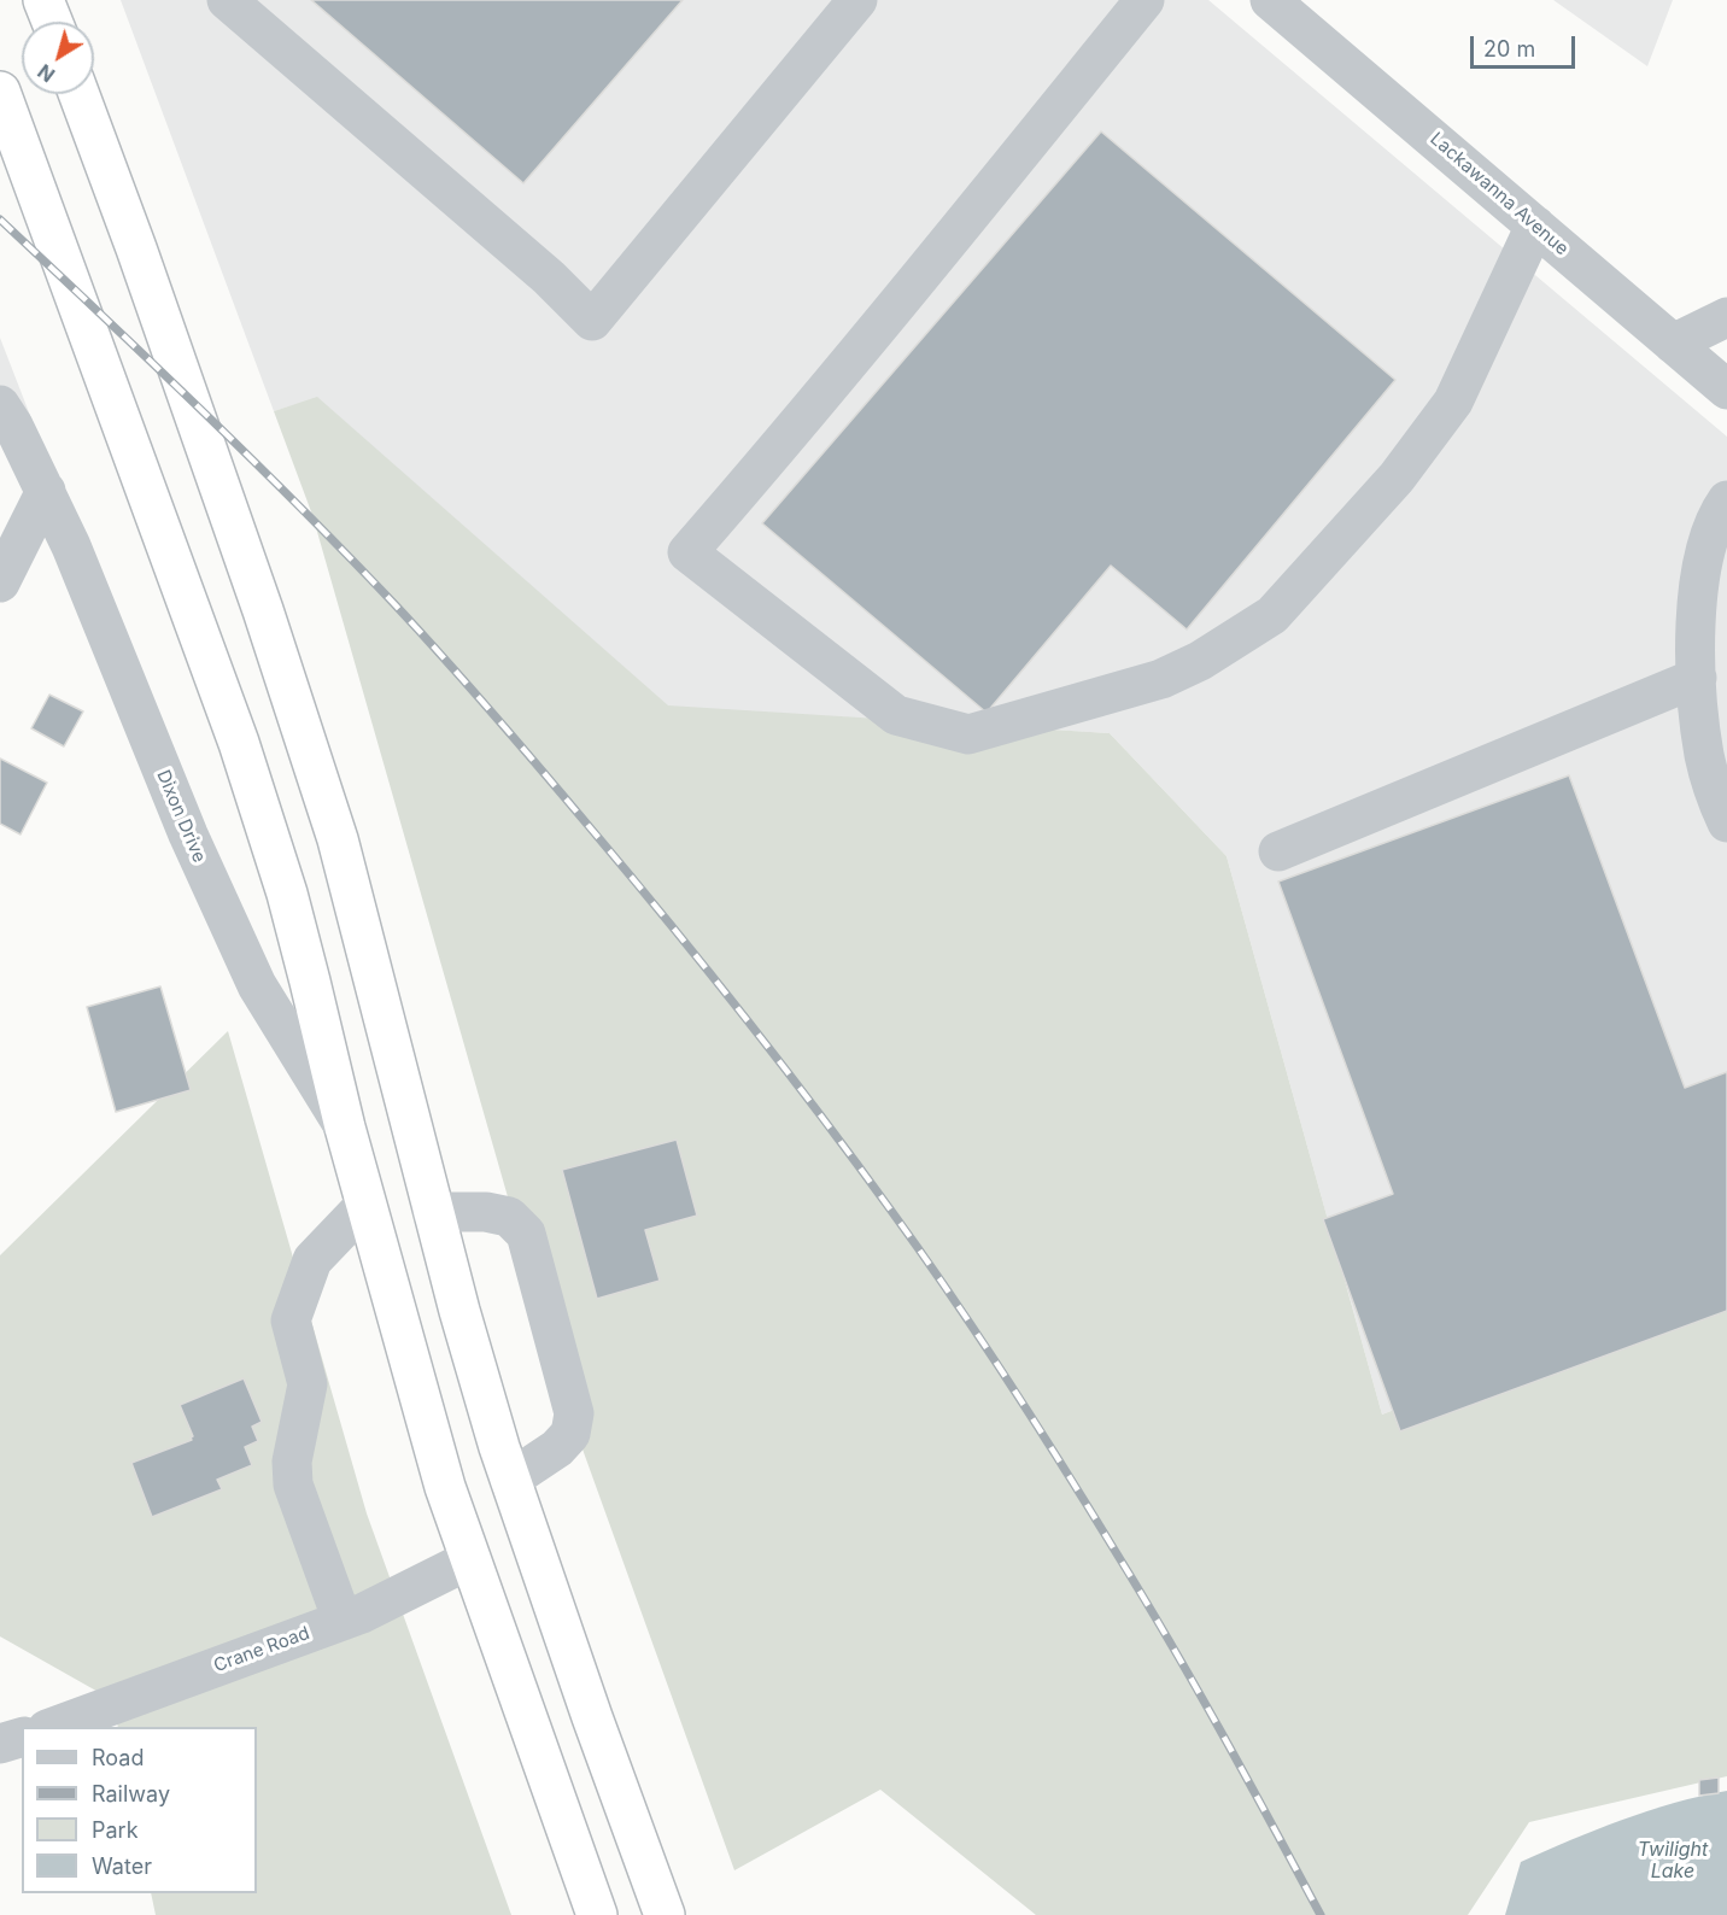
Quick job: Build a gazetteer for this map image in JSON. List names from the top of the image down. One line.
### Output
{"streets":{"street":["Lackawanna Avenue","Dixon Drive","Crane Road"]},"water":["Twilight Lake"],"legend":["Road","Railway","Park","Water"],"scale_bar":"20 m","north":"bottom left"}
